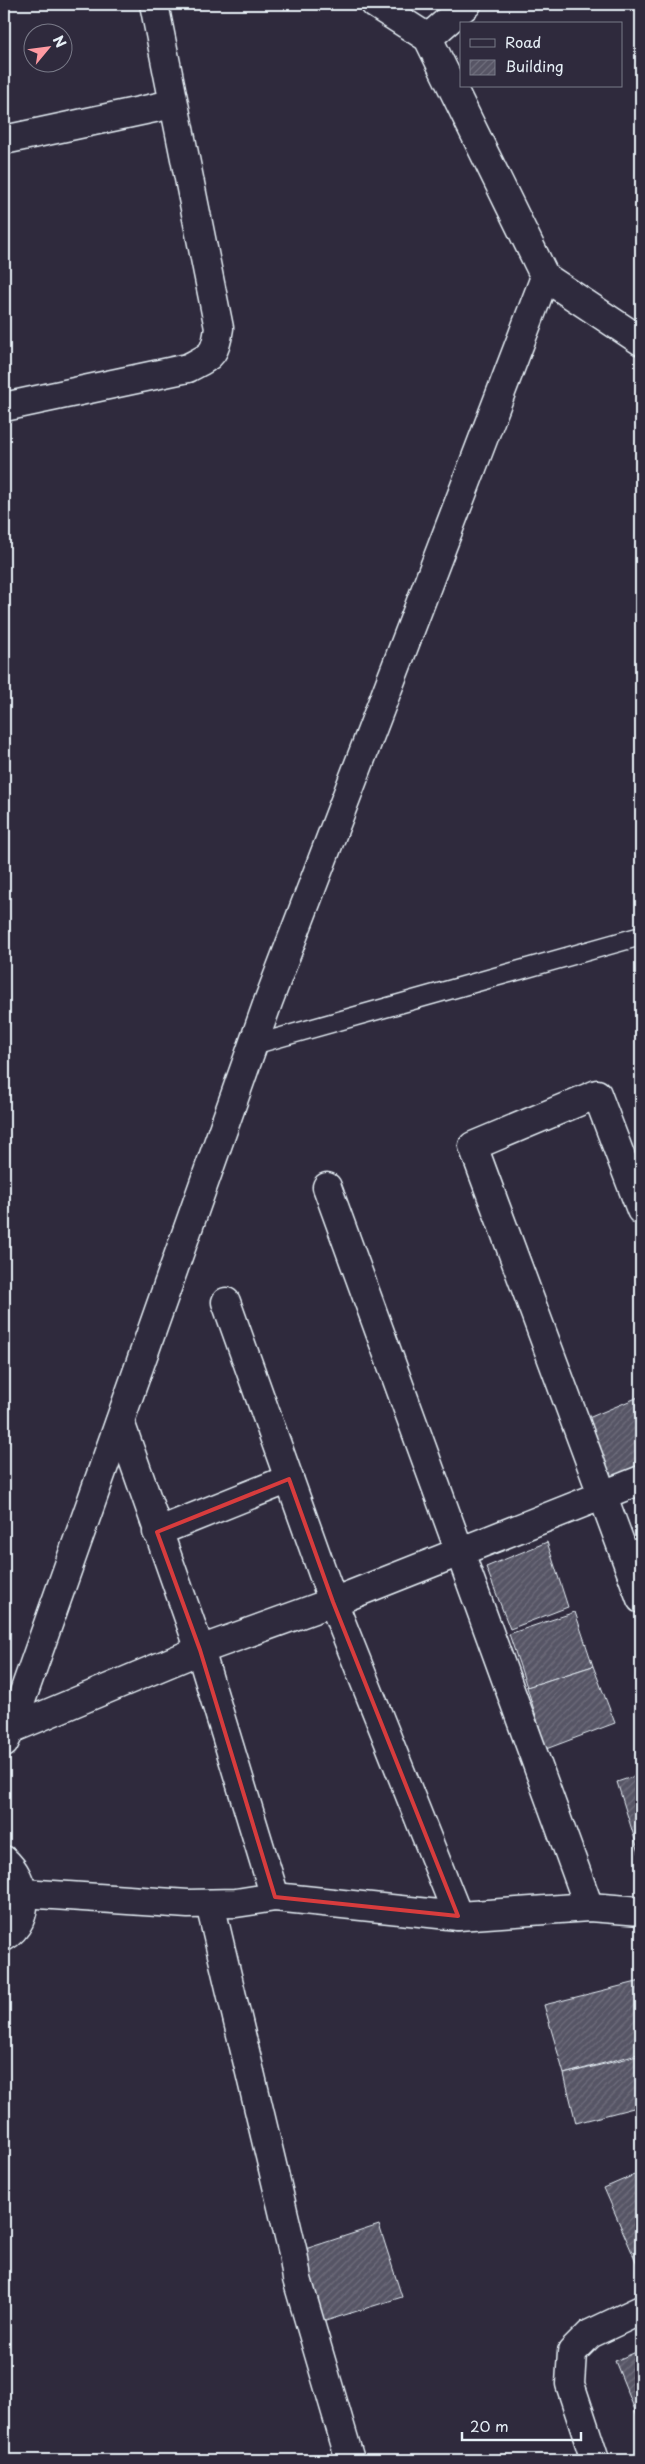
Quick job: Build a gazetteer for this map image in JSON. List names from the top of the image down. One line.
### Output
{"legend":["Road","Building"],"scale_bar":"20 m","north":"top right"}
